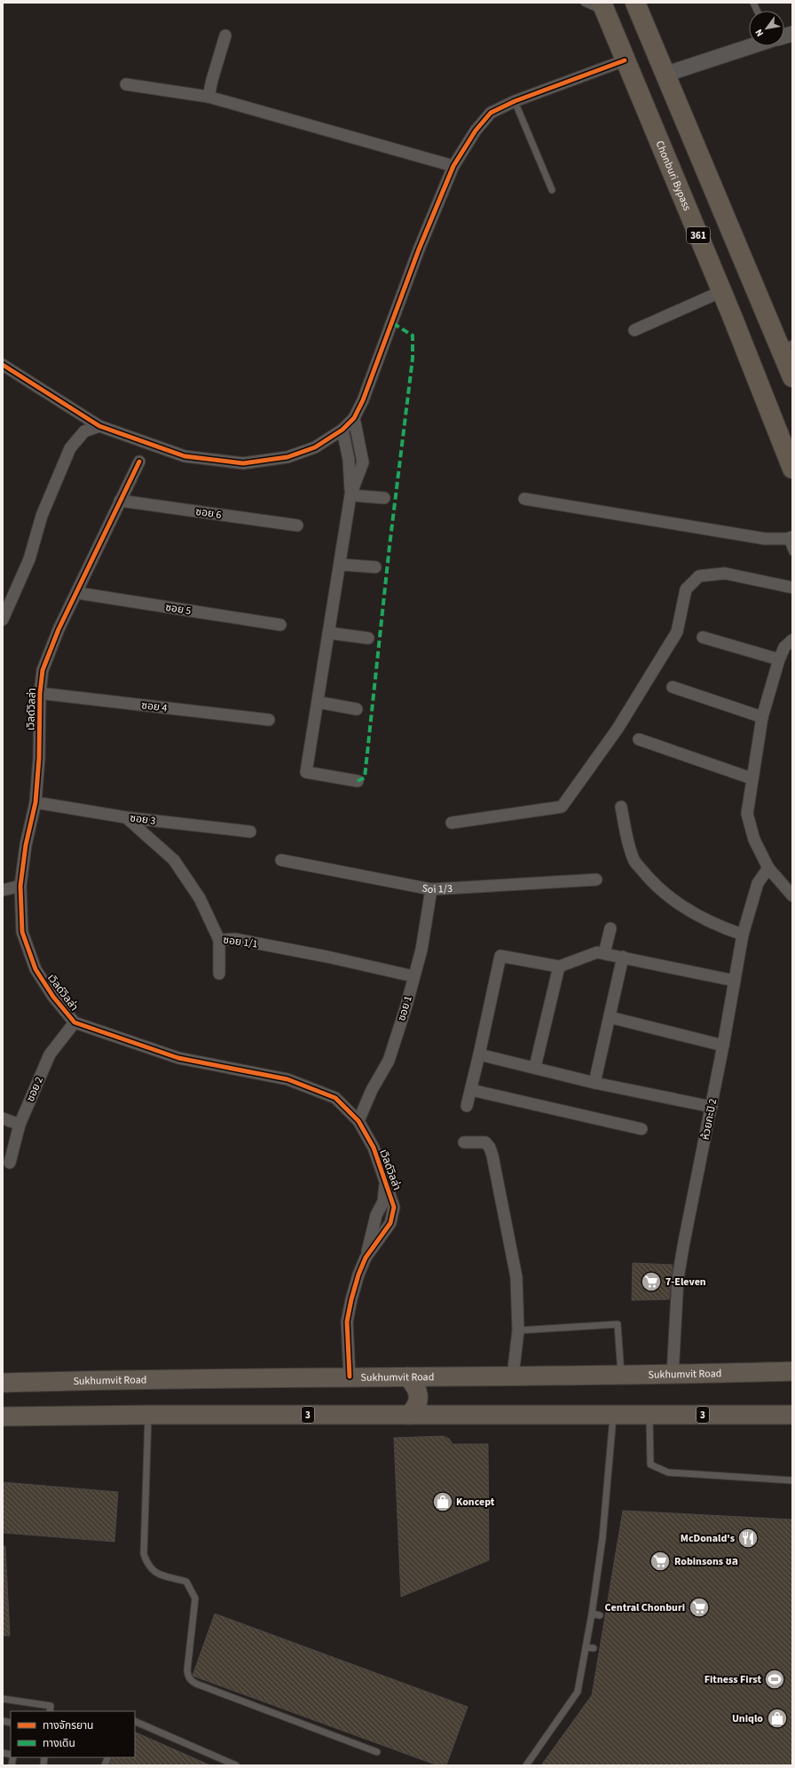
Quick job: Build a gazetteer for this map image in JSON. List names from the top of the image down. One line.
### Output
{"streets":{"highway":["Chonburi Bypass","361"],"main road":["Sukhumvit Road","3"],"street":["ซอย 6","ซอย 5","ซอย 4","เวิลด์วิลล่า","ซอย 3","Soi 1/3","ซอย 1/1","ซอย 1","ซอย 2","ห้วยกะปิ 2"]},"crossings":[["ซอย 6","เวิลด์วิลล่า"],["ซอย 5","เวิลด์วิลล่า"],["ซอย 4","เวิลด์วิลล่า"],["เวิลด์วิลล่า","ซอย 3"],["เวิลด์วิลล่า","ซอย 1"],["เวิลด์วิลล่า","ซอย 2"],["เวิลด์วิลล่า","Sukhumvit Road"],["ซอย 3","ซอย 1/1"],["Soi 1/3","ซอย 1"],["ซอย 1/1","ซอย 1"],["ห้วยกะปิ 2","Sukhumvit Road"]],"places":{"supermarket":["7-Eleven","Robinsons ชล","Central Chonburi"],"shop":["Koncept","Uniqlo"],"restaurant":["McDonald's"],"sports":["Fitness First"]},"legend":["ทางจักรยาน","ทางเดิน"],"north":"bottom left"}
